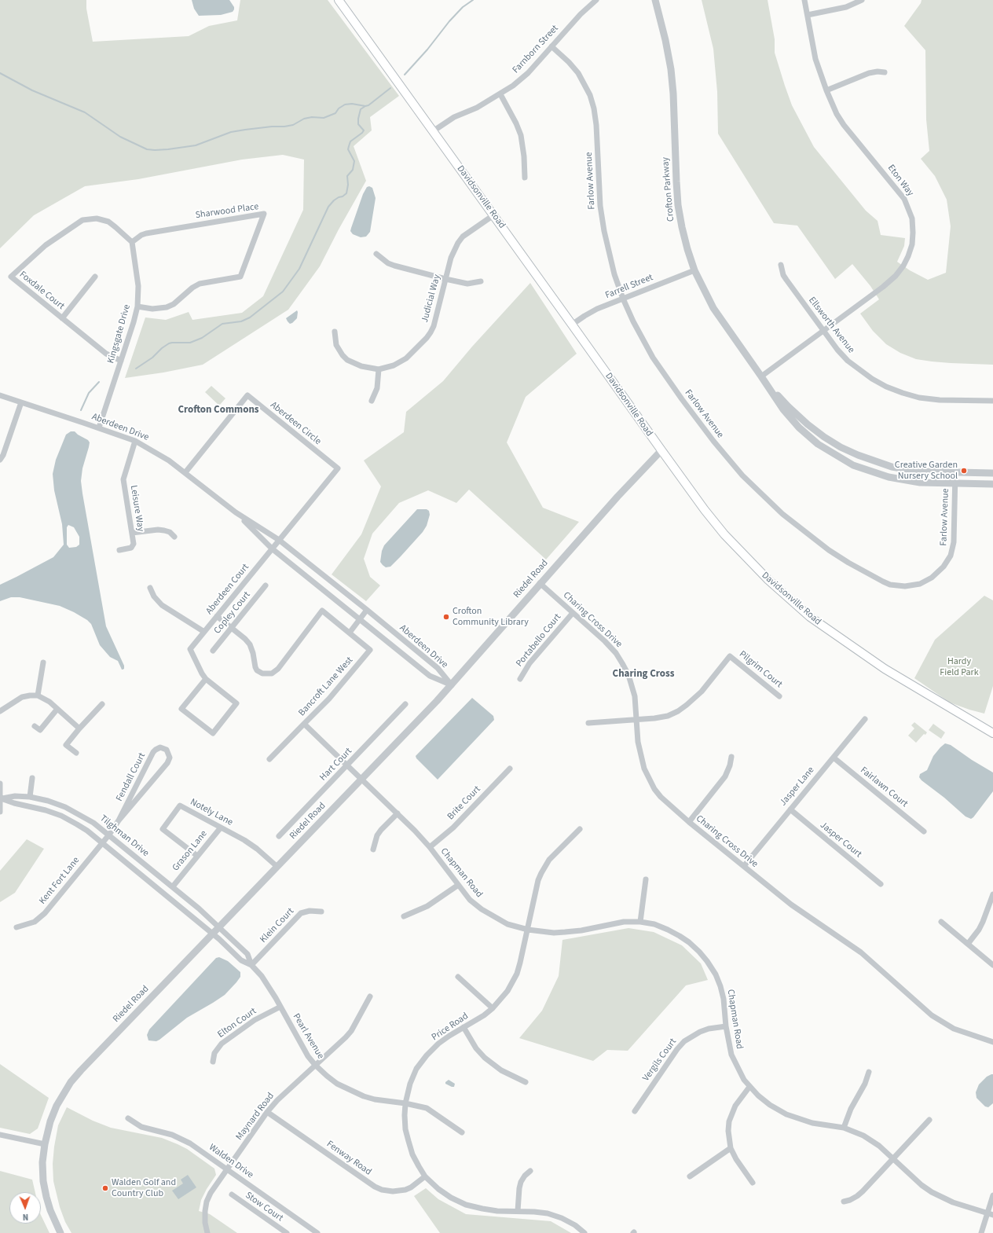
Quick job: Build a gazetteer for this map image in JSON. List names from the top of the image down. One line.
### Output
{"streets":{"main road":["Davidsonville Road"],"street":["Farnborn Street","Farlow Avenue","Eton Way","Crofton Parkway","Sharwood Place","Farrell Street","Foxdale Court","Judicial Way","Ellsworth Avenue","Kingsgate Drive","Aberdeen Circle","Aberdeen Drive","Leisure Way","Riedel Road","Aberdeen Court","Copley Court","Charing Cross Drive","Portabello Court","Pilgrim Court","Bancroft Lane West","Hart Court","Fendall Court","Jasper Lane","Fairlawn Court","Brite Court","Notely Lane","Tilghman Drive","Jasper Court","Grason Lane","Chapman Road","Kent Fort Lane","Klein Court","Elton Court","Price Road","Pearl Avenue","Vergils Court","Maynard Road","Fenway Road","Walden Drive","Stow Court"]},"crossings":[["Farnborn Street","Farlow Avenue"],["Farnborn Street","Davidsonville Road"],["Farlow Avenue","Crofton Parkway"],["Farlow Avenue","Farrell Street"],["Eton Way","Crofton Parkway"],["Eton Way","Ellsworth Avenue"],["Crofton Parkway","Farrell Street"],["Davidsonville Road","Farrell Street"],["Davidsonville Road","Judicial Way"],["Davidsonville Road","Riedel Road"],["Sharwood Place","Foxdale Court"],["Sharwood Place","Kingsgate Drive"],["Foxdale Court","Kingsgate Drive"],["Kingsgate Drive","Aberdeen Drive"],["Aberdeen Circle","Aberdeen Drive"],["Aberdeen Circle","Aberdeen Court"],["Aberdeen Drive","Leisure Way"],["Aberdeen Drive","Riedel Road"],["Aberdeen Drive","Aberdeen Court"],["Riedel Road","Charing Cross Drive"],["Riedel Road","Bancroft Lane West"],["Riedel Road","Notely Lane"],["Riedel Road","Tilghman Drive"],["Riedel Road","Chapman Road"],["Riedel Road","Pearl Avenue"],["Charing Cross Drive","Portabello Court"],["Charing Cross Drive","Pilgrim Court"],["Charing Cross Drive","Jasper Lane"],["Bancroft Lane West","Hart Court"],["Bancroft Lane West","Chapman Road"],["Fendall Court","Tilghman Drive"],["Fendall Court","Kent Fort Lane"],["Jasper Lane","Fairlawn Court"],["Jasper Lane","Jasper Court"],["Brite Court","Chapman Road"],["Notely Lane","Grason Lane"],["Tilghman Drive","Grason Lane"],["Tilghman Drive","Kent Fort Lane"],["Tilghman Drive","Pearl Avenue"],["Chapman Road","Price Road"],["Chapman Road","Vergils Court"],["Klein Court","Pearl Avenue"],["Elton Court","Pearl Avenue"],["Price Road","Pearl Avenue"],["Price Road","Fenway Road"],["Pearl Avenue","Maynard Road"],["Maynard Road","Fenway Road"],["Maynard Road","Walden Drive"]],"districts":["Crofton Commons","Charing Cross"],"parks":["Hardy Field Park"],"places":["Creative Garden Nursery School","Crofton Community Library","Walden Golf and Country Club"],"north":"bottom"}
